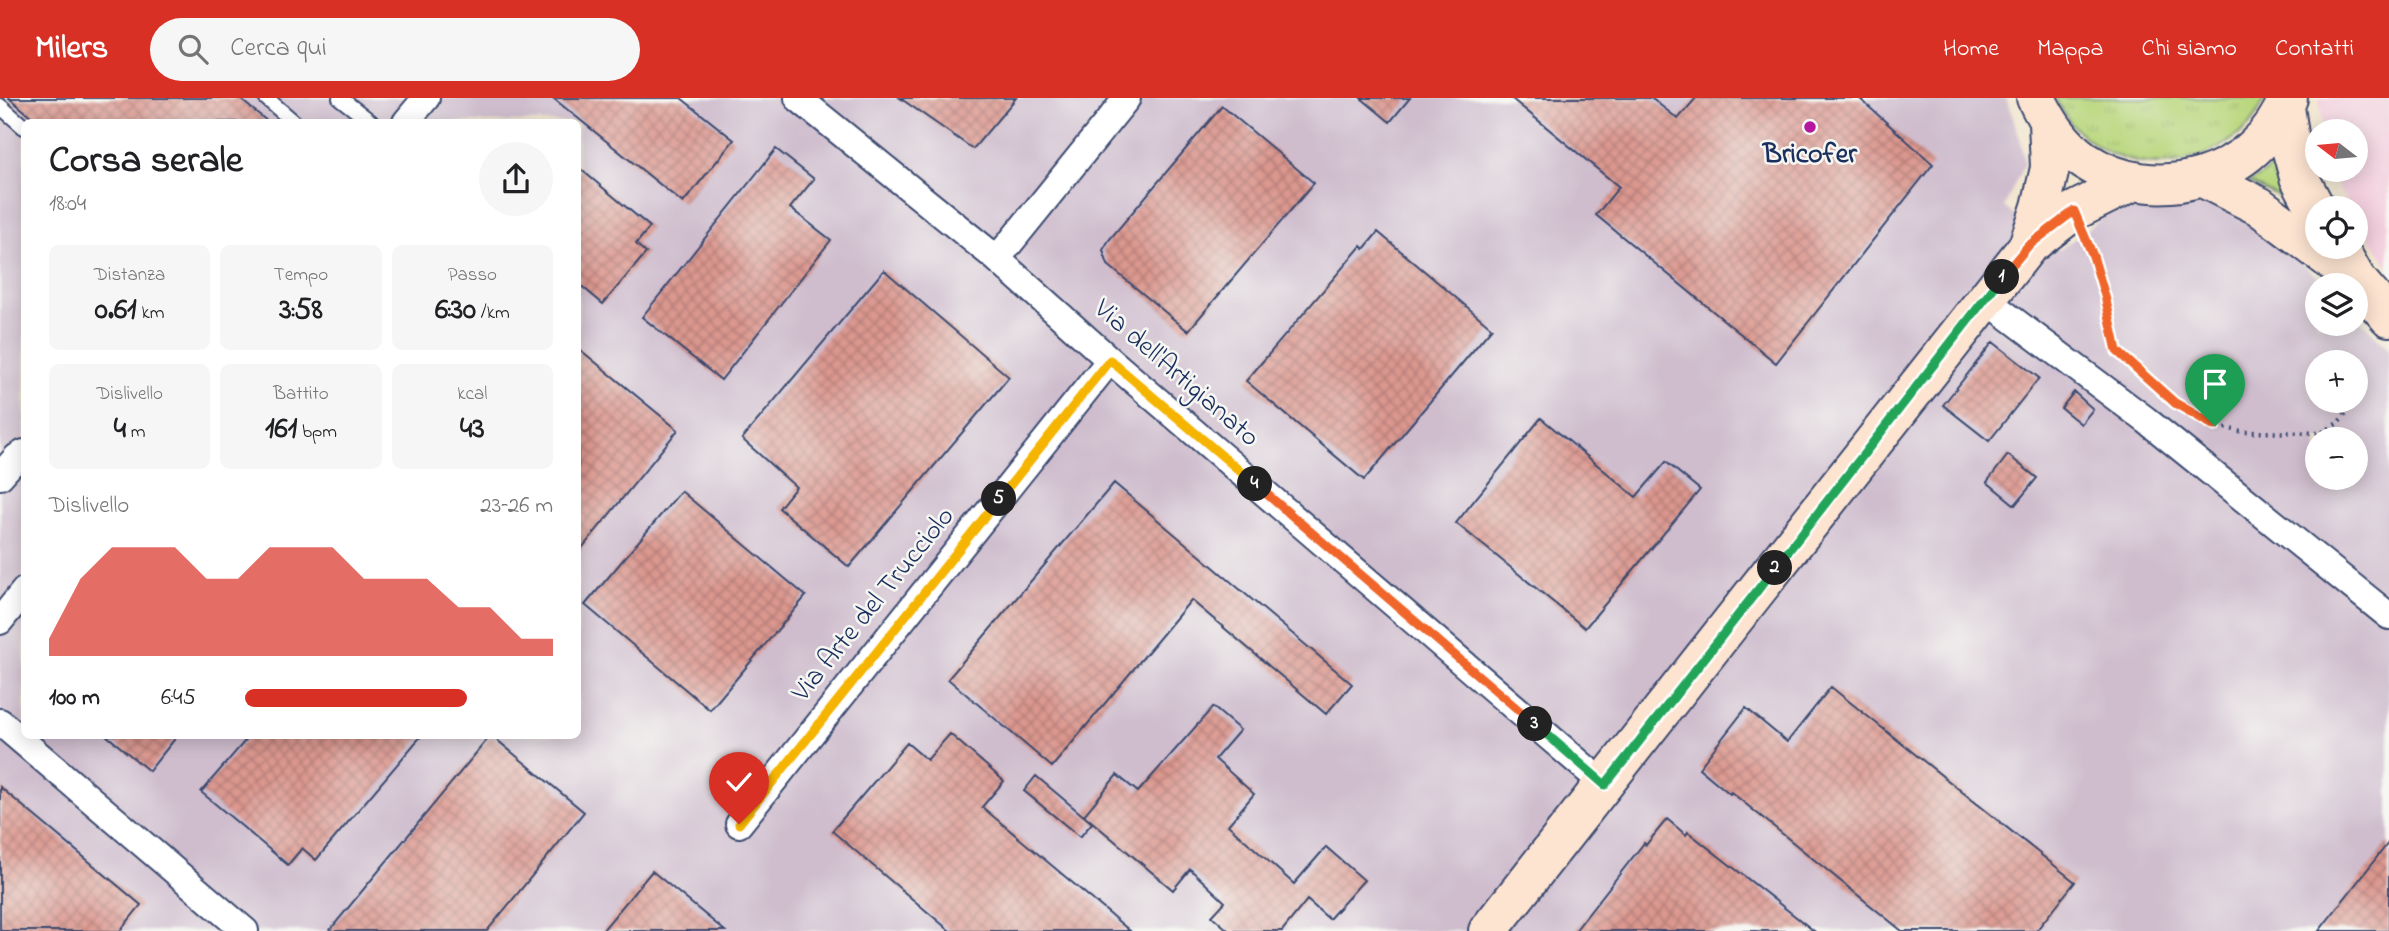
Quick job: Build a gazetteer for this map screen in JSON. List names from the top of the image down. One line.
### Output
{"streets":{"street":["Via dell'Artigianato","Via Arte del Trucciolo"]},"crossings":[["Via dell'Artigianato","Via Arte del Trucciolo"]],"places":["Bricofer"],"north":"left","page":{"header":"Milers","search":"Cerca qui","nav":["Home","Mappa","Chi siamo","Contatti"],"map_buttons":["+","−"],"heading":["Corsa serale","18:04"],"stats":[["Distanza","0.61 km"],["Tempo","3:58"],["Passo","6:30 /km"],["Dislivello","4 m"],["Battito","161 bpm"],["kcal","43"]],"pins":["1","4","5","2","3"],"chart":["Dislivello","23–26 m"],"list":[{"name":"100 m","note":"6:45"}]}}
